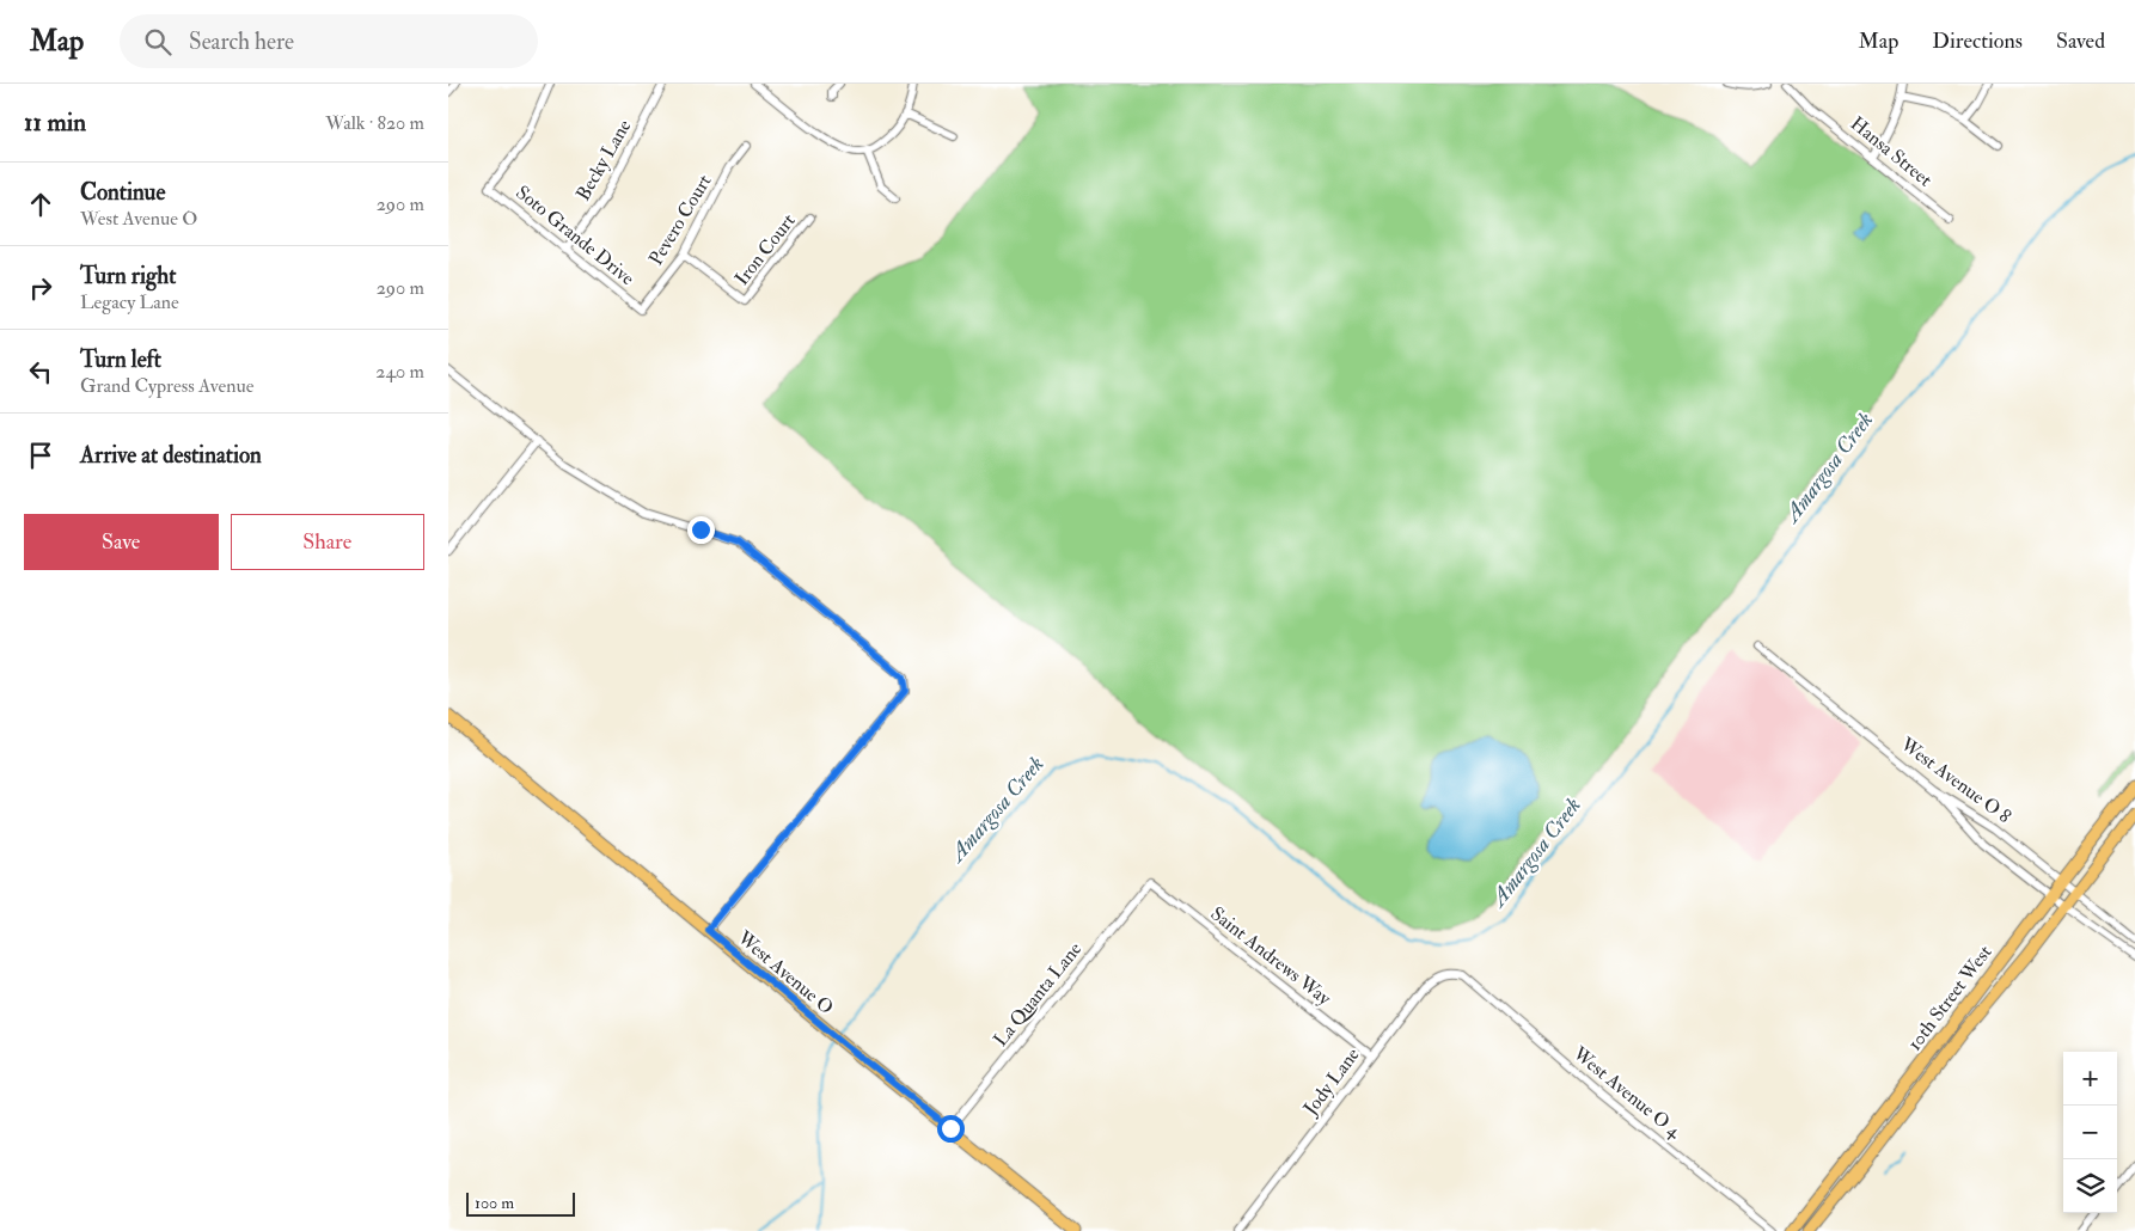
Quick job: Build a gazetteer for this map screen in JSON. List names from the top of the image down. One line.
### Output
{"streets":{"main road":["West Avenue O","10th Street West"],"street":["Hansa Street","Becky Lane","Pevero Court","Soto Grande Drive","Iron Court","West Avenue O 8","Saint Andrews Way","La Quanta Lane","Jody Lane","West Avenue O 4"]},"crossings":[["Becky Lane","Soto Grande Drive"],["Pevero Court","Soto Grande Drive"],["Pevero Court","Iron Court"],["West Avenue O 8","10th Street West"],["Saint Andrews Way","La Quanta Lane"],["Saint Andrews Way","Jody Lane"],["West Avenue O","La Quanta Lane"],["Jody Lane","West Avenue O 4"]],"water":["Amargosa Creek"],"scale_bar":"100 m","page":{"header":"Map","search":"Search here","nav":["Map","Directions","Saved"],"heading":["11 min","Walk · 820 m"],"list":[["Continue","West Avenue O","290 m"],["Turn right","Legacy Lane","290 m"],["Turn left","Grand Cypress Avenue","240 m"],"Arrive at destination"],"buttons":["Save","Share"],"map_buttons":["+","−"],"scale":"100 m"}}
